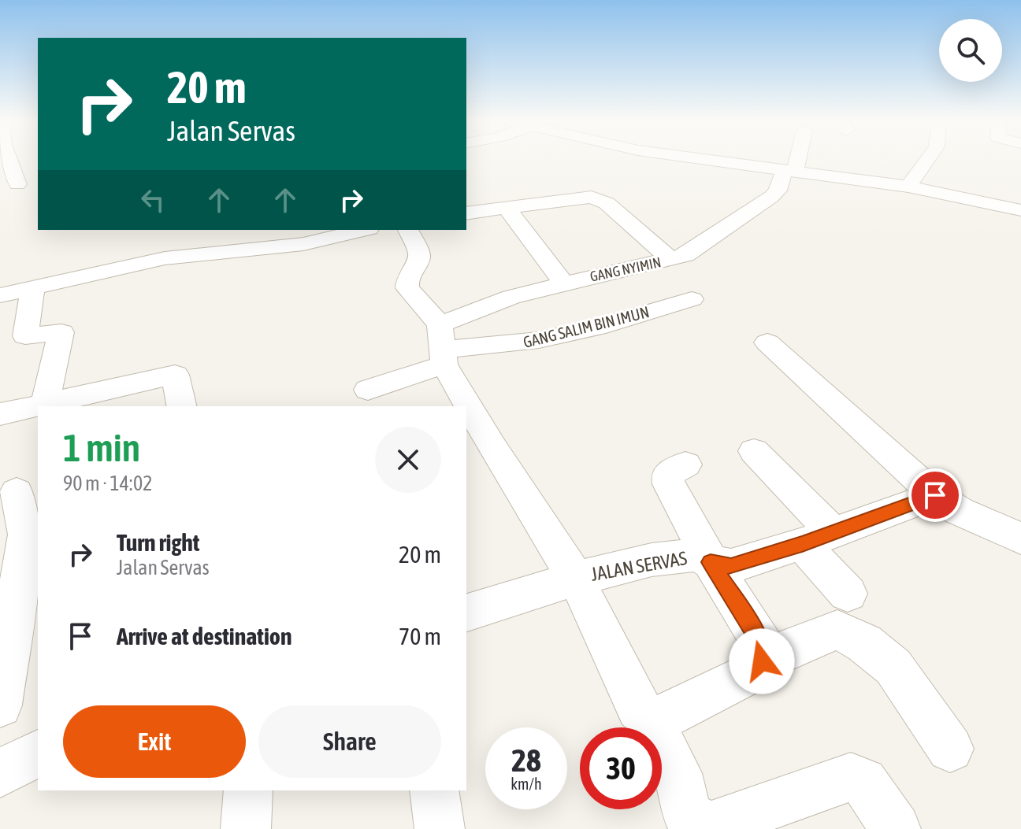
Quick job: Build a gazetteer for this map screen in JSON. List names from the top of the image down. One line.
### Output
{"streets":{"street":["GANG NYIMIN","GANG SALIM BIN IMUN","JALAN SERVAS"]},"crossings":[["GANG NYIMIN","GANG SALIM BIN IMUN"]],"page":{"turn":["20 m","Jalan Servas"],"heading":["1 min","90 m · 14:02"],"list":[{"name":"Turn right","note":"Jalan Servas","value":"20 m"},{"name":"Arrive at destination","value":"70 m"}],"buttons":["Exit","Share"],"speed":"28 km/h","limit":"30"}}
